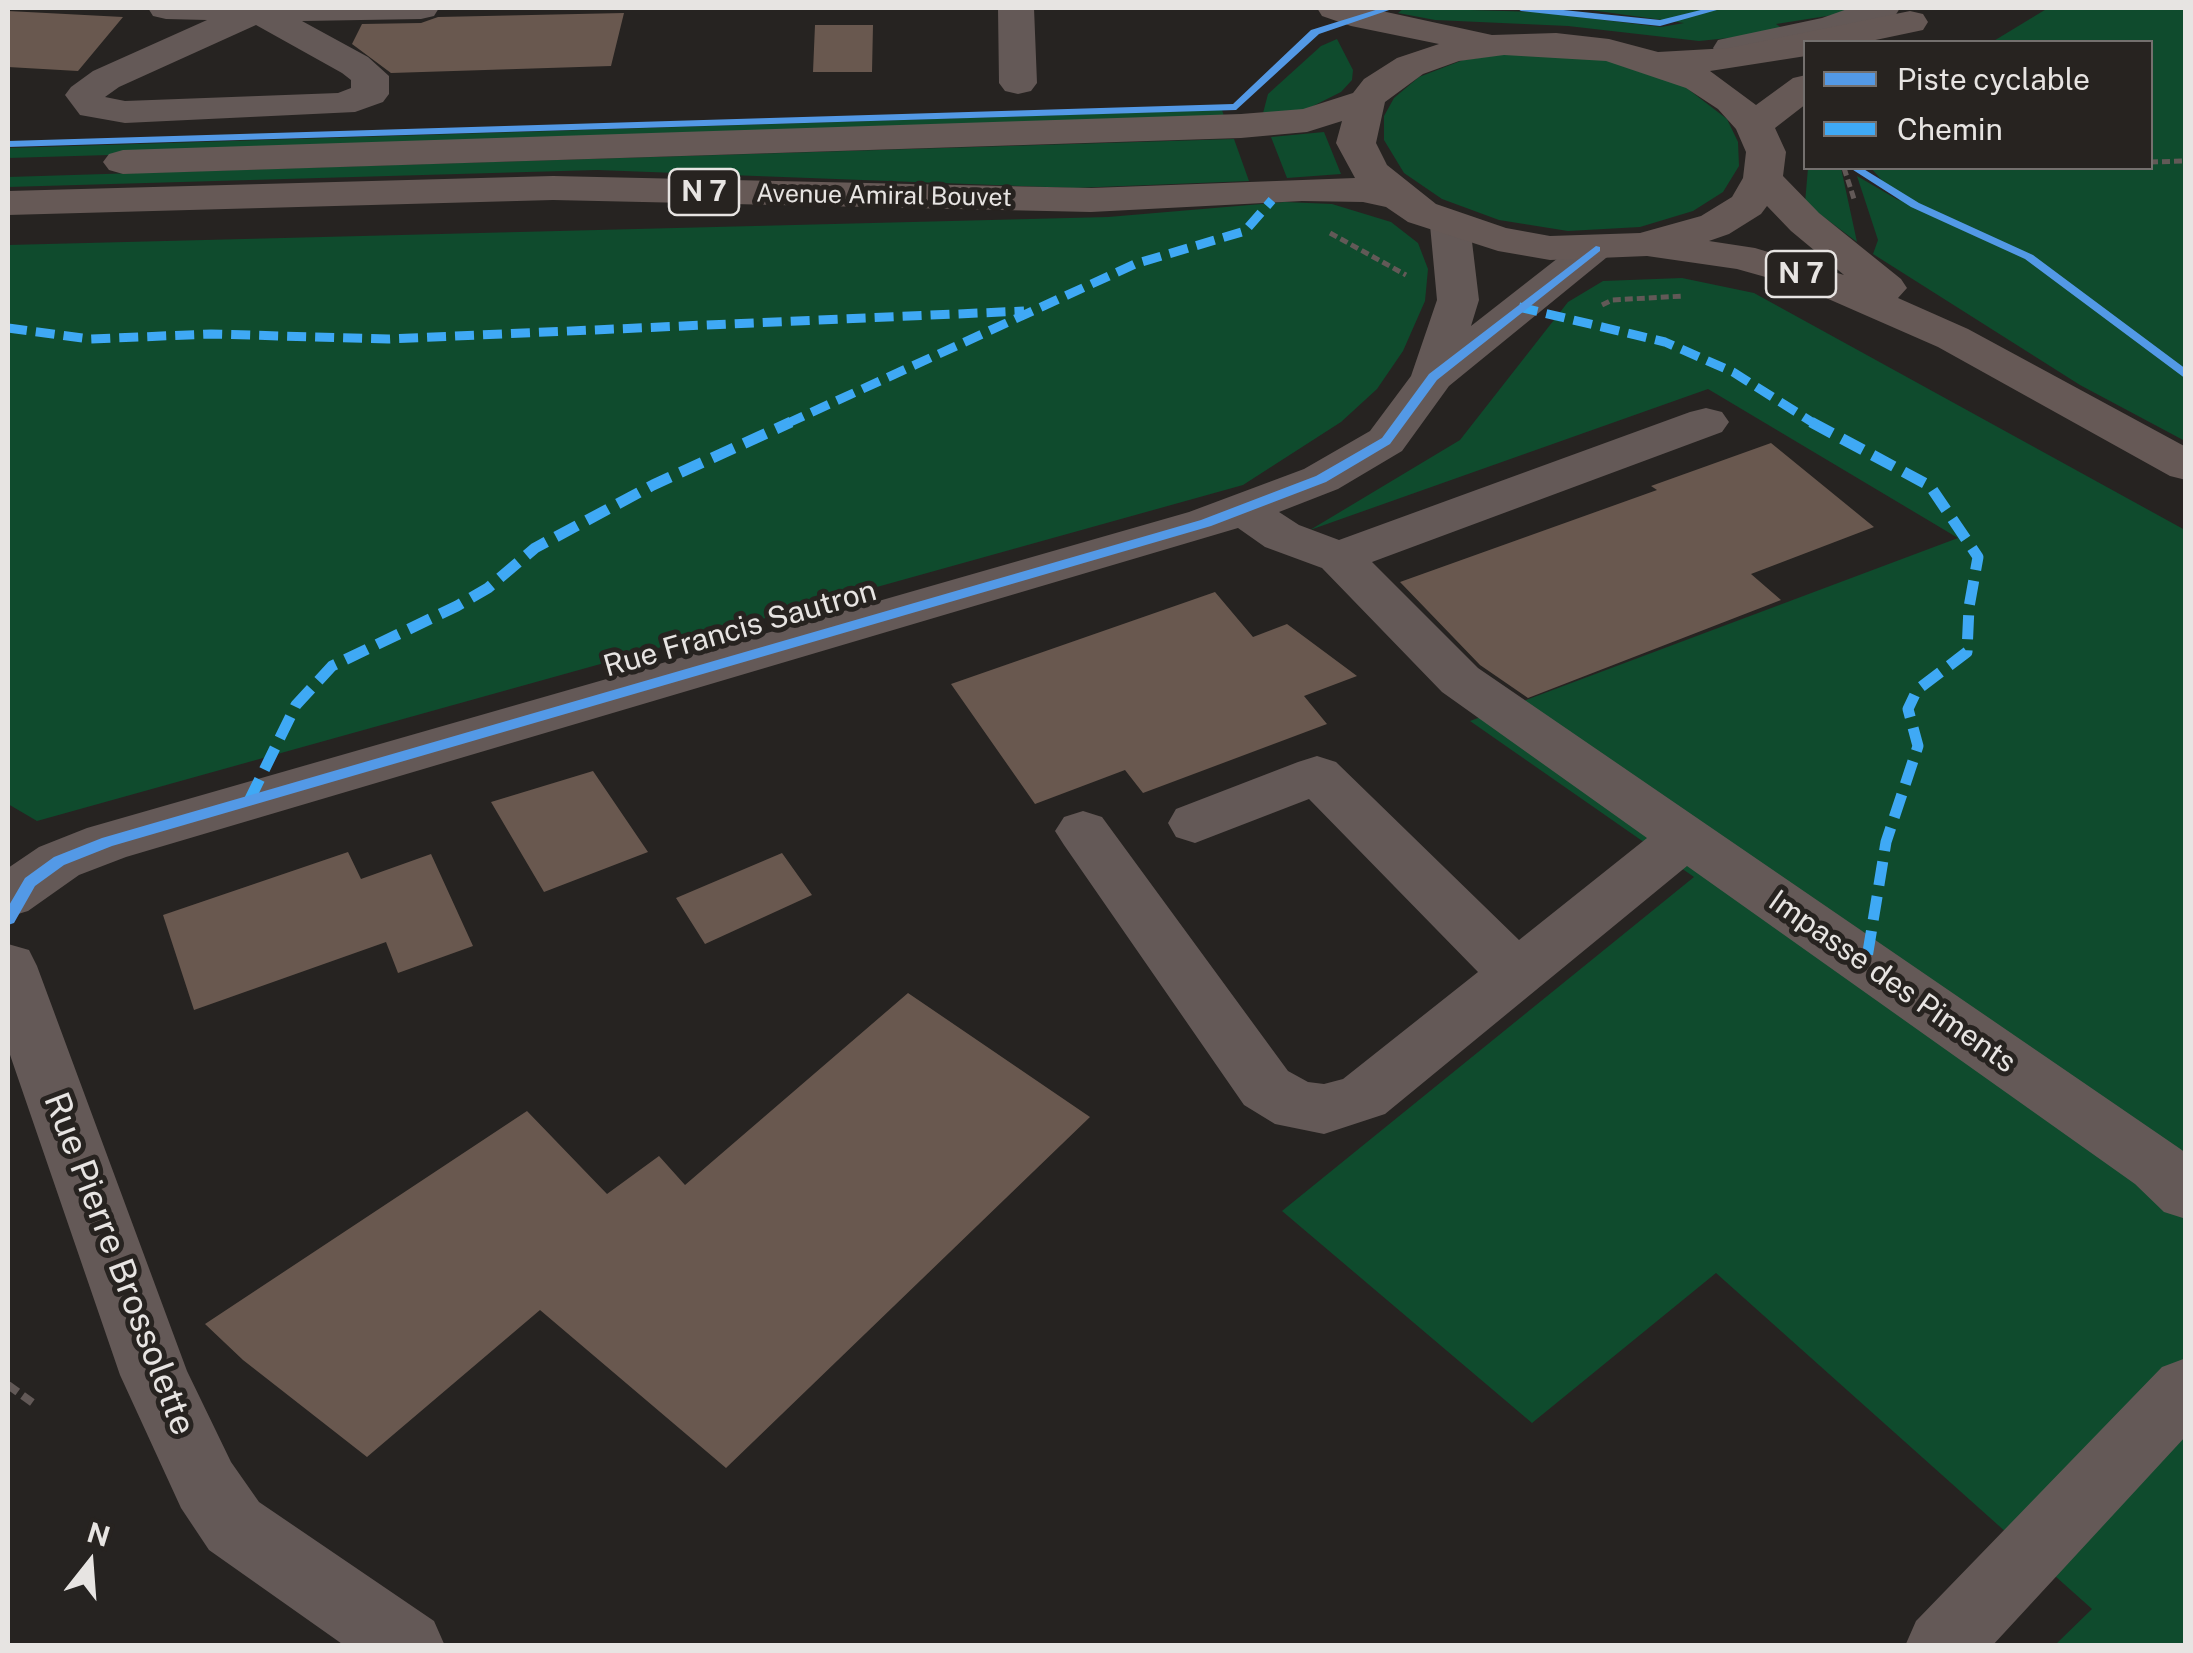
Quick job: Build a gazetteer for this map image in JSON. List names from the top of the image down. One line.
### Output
{"streets":{"main road":["N 7","Avenue Amiral Bouvet"],"street":["Rue Francis Sautron","Impasse des Piments","Rue Pierre Brossolette"]},"legend":["Piste cyclable","Chemin"],"north":"top"}
